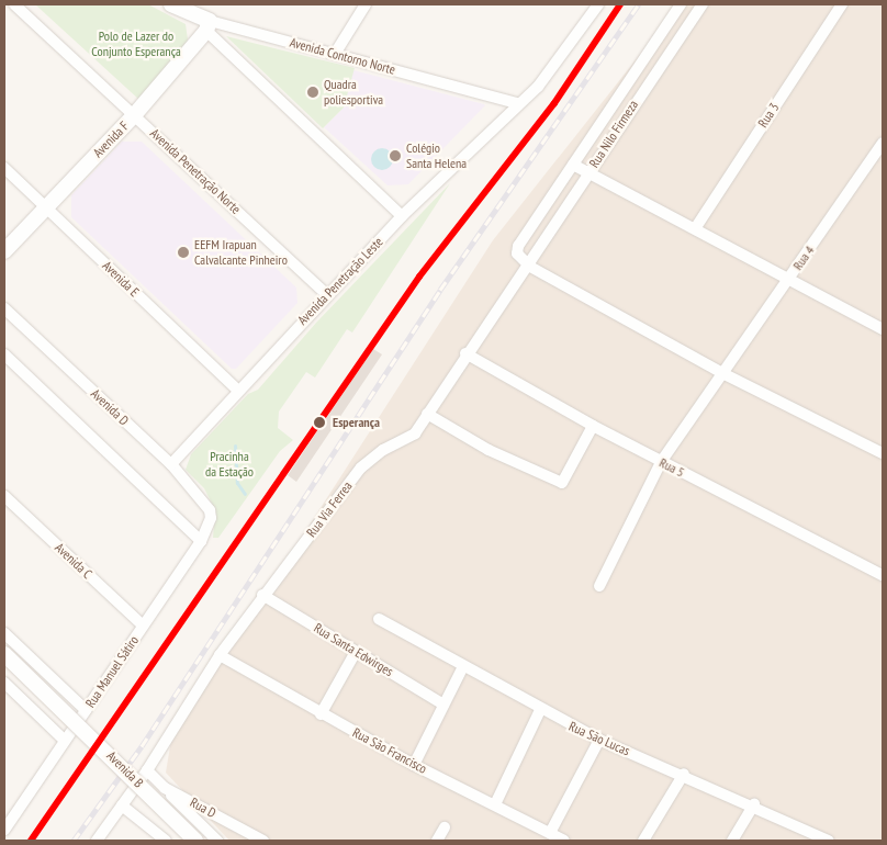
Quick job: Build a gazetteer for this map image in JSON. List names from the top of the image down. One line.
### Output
{"streets":{"street":["Avenida Contorno Norte","Rua 3","Rua Nilo Firmeza","Avenida F","Avenida Penetração Norte","Rua 4","Avenida E","Avenida Penetração Leste","Avenida D","Rua 5","Rua Via Ferrea","Avenida C","Rua Santa Edwirges","Rua Manuel Sátiro","Rua São Lucas","Rua São Francisco","Avenida B","Rua D"]},"crossings":[["Avenida Contorno Norte","Avenida F"],["Avenida Contorno Norte","Avenida Penetração Leste"],["Rua Nilo Firmeza","Rua Via Ferrea"],["Avenida F","Avenida Penetração Norte"],["Avenida F","Avenida E"],["Avenida Penetração Norte","Avenida Penetração Leste"],["Rua 4","Rua 5"],["Avenida E","Avenida Penetração Leste"],["Avenida Penetração Leste","Avenida D"],["Avenida D","Rua Manuel Sátiro"],["Rua 5","Rua Via Ferrea"],["Rua Via Ferrea","Rua Santa Edwirges"],["Rua Via Ferrea","Rua São Francisco"],["Rua Via Ferrea","Rua D"],["Avenida C","Rua Manuel Sátiro"]],"parks":["Polo de Lazer do Conjunto Esperança","Pracinha da Estação"],"places":["Quadra poliesportiva","Colégio Santa Helena","EEFM Irapuan Calvalcante Pinheiro","Esperança"]}
